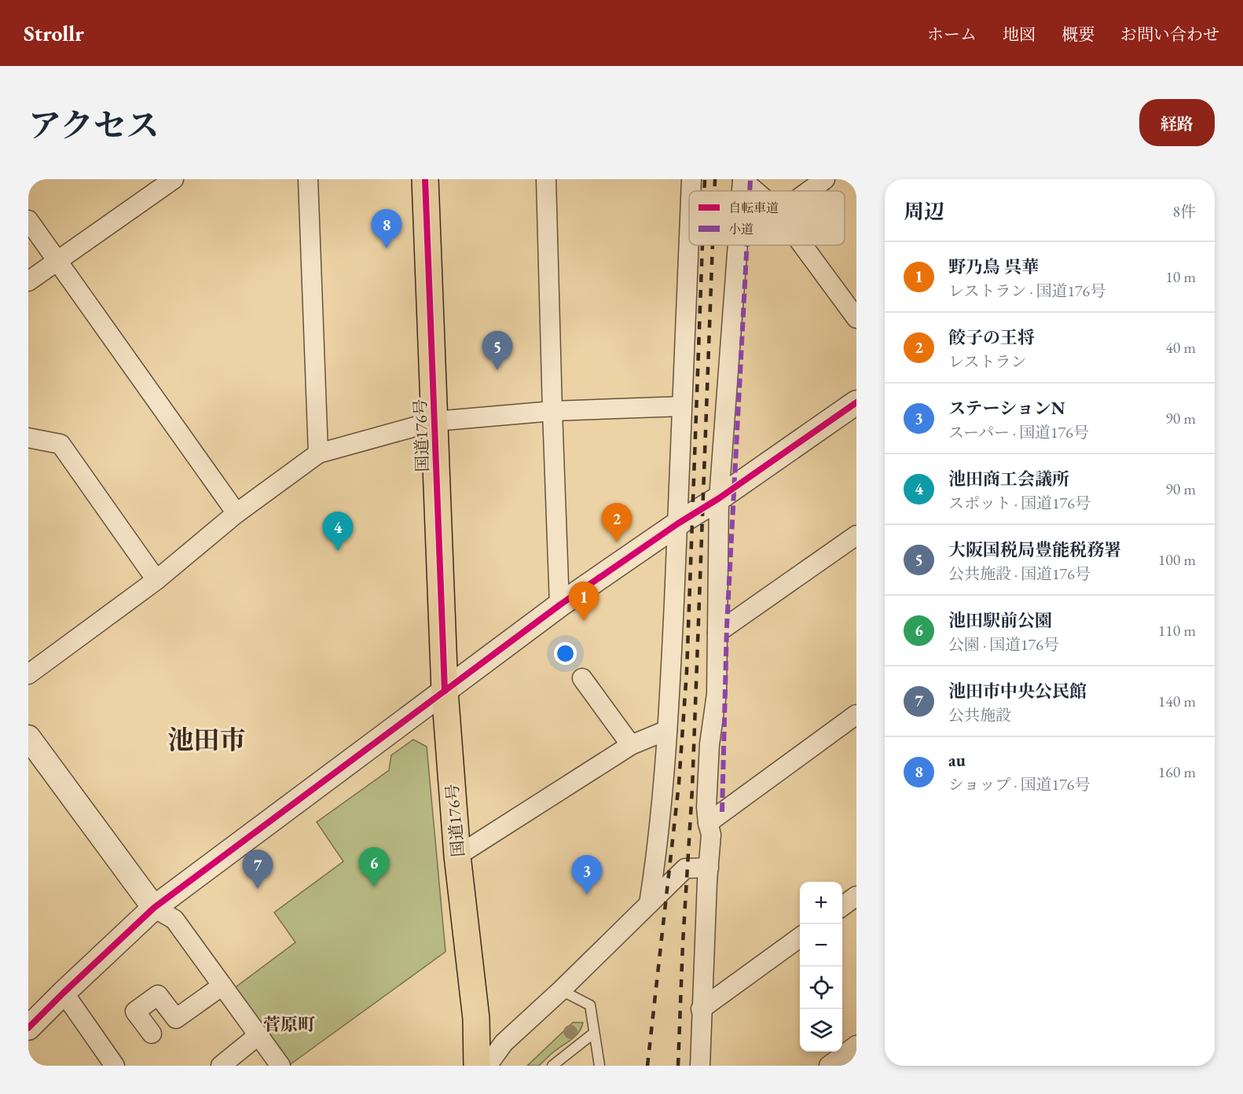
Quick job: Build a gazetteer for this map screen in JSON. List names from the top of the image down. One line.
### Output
{"streets":{"highway":["国道176号"]},"districts":["池田市","菅原町"],"legend":["自転車道","小道"],"page":{"header":"Strollr","nav":["ホーム","地図","概要","お問い合わせ"],"title":"アクセス","buttons":"経路","heading":["周辺","8件"],"pins":["8","5","2","4","1","6","7","3"],"list":[{"mark":"1","name":"野乃鳥 呉華","note":"レストラン · 国道176号","value":"10 m"},{"mark":"2","name":"餃子の王将","note":"レストラン","value":"40 m"},{"mark":"3","name":"ステーションN","note":"スーパー · 国道176号","value":"90 m"},{"mark":"4","name":"池田商工会議所","note":"スポット · 国道176号","value":"90 m"},{"mark":"5","name":"大阪国税局豊能税務署","note":"公共施設 · 国道176号","value":"100 m"},{"mark":"6","name":"池田駅前公園","note":"公園 · 国道176号","value":"110 m"},{"mark":"7","name":"池田市中央公民館","note":"公共施設","value":"140 m"},{"mark":"8","name":"au","note":"ショップ · 国道176号","value":"160 m"}],"map_buttons":["+","−"]}}
